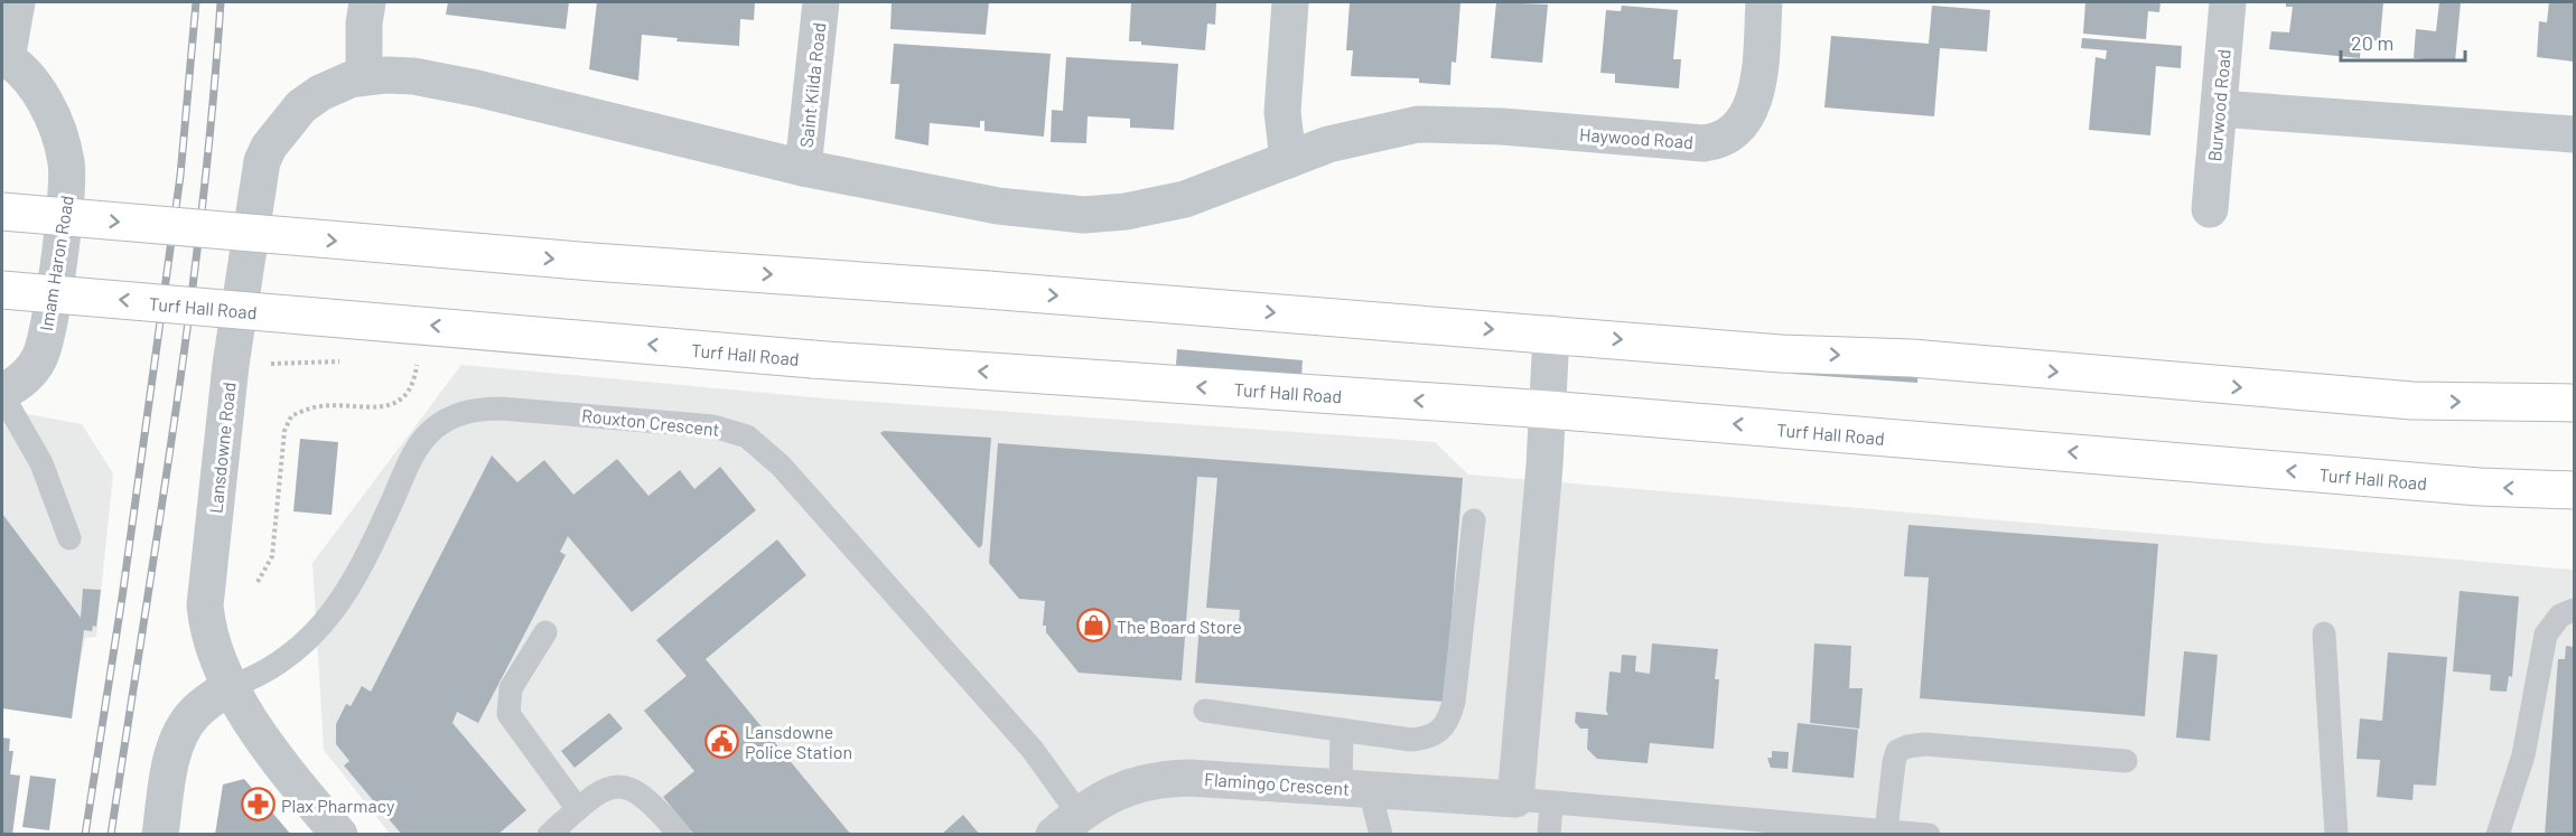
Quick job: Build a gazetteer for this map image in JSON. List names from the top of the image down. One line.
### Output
{"streets":{"main road":["Turf Hall Road"],"street":["Saint Kilda Road","Burwood Road","Haywood Road","Imam Haron Road","Lansdowne Road","Flamingo Crescent"],"lane":["Rouxton Crescent"]},"crossings":[["Rouxton Crescent","Lansdowne Road"],["Rouxton Crescent","Flamingo Crescent"]],"places":{"shop":["The Board Store"],"public building":["Lansdowne Police Station"],"pharmacy":["Plax Pharmacy"]},"scale_bar":"20 m"}
